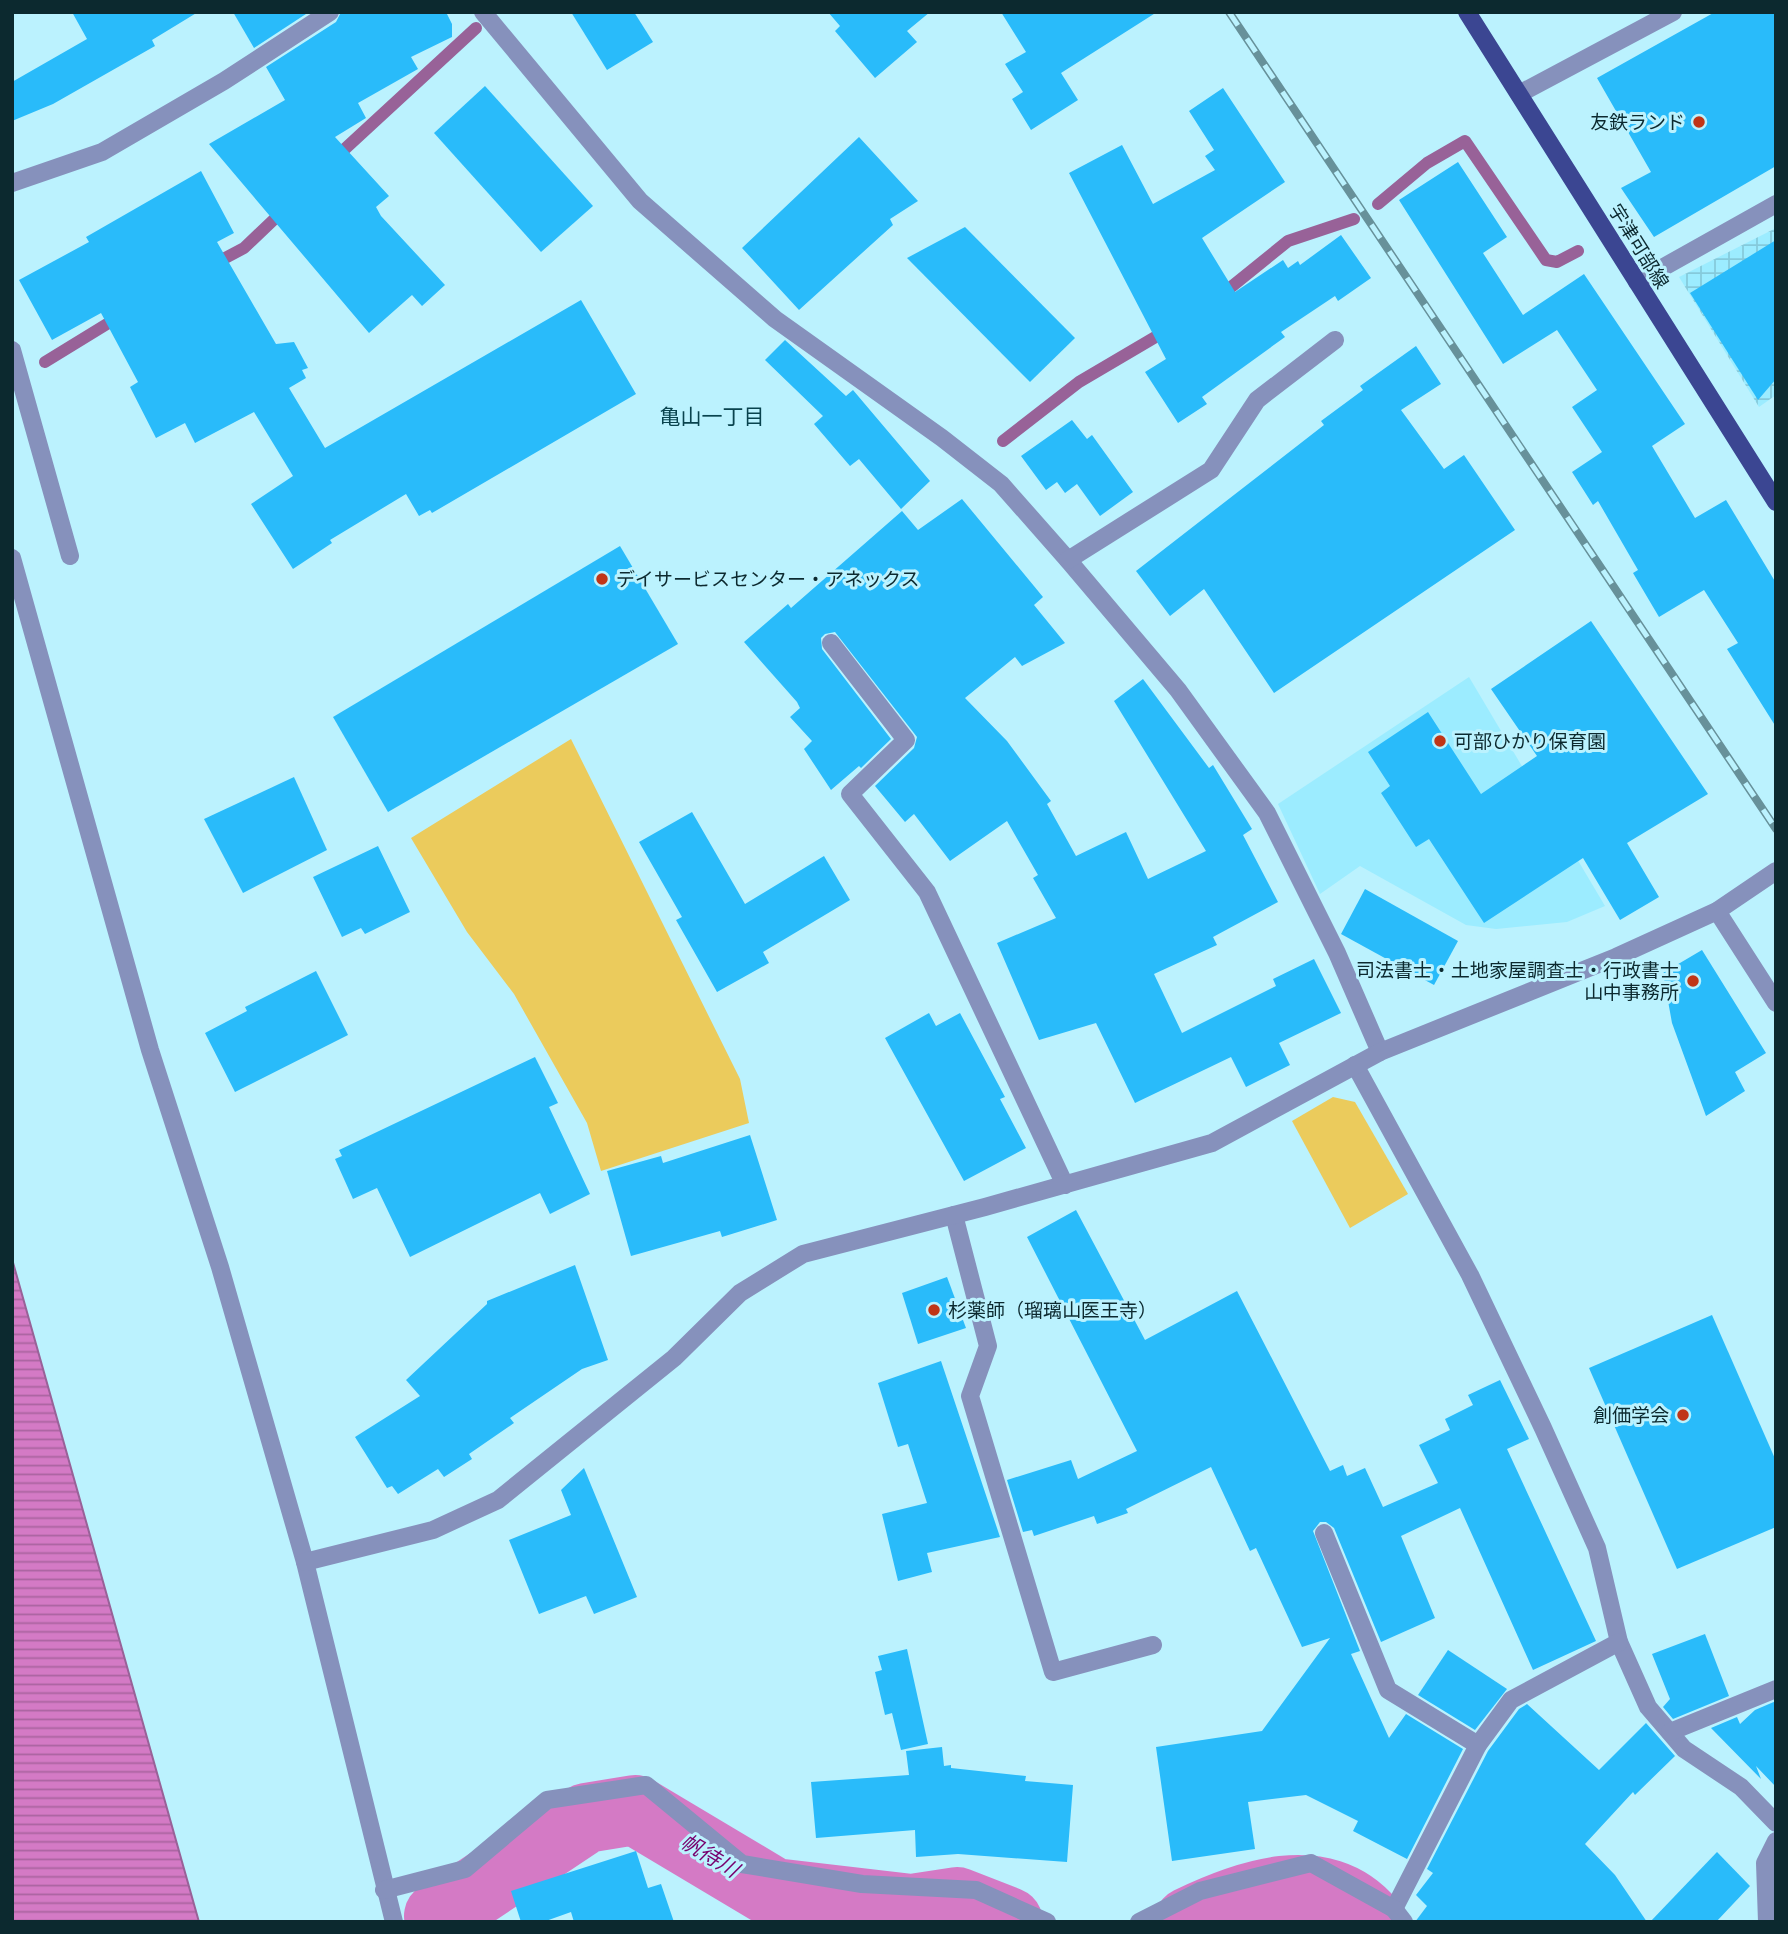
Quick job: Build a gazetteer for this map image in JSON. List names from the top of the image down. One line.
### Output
{"streets":{"main road":["宇津可部線"]},"districts":["亀山一丁目"],"water":["帆待川"],"places":["友鉄ランド","デイサービスセンター・アネックス","可部ひかり保育園","司法書士・土地家屋調査士・行政書士 山中事務所","杉薬師（瑠璃山医王寺）","創価学会"]}
